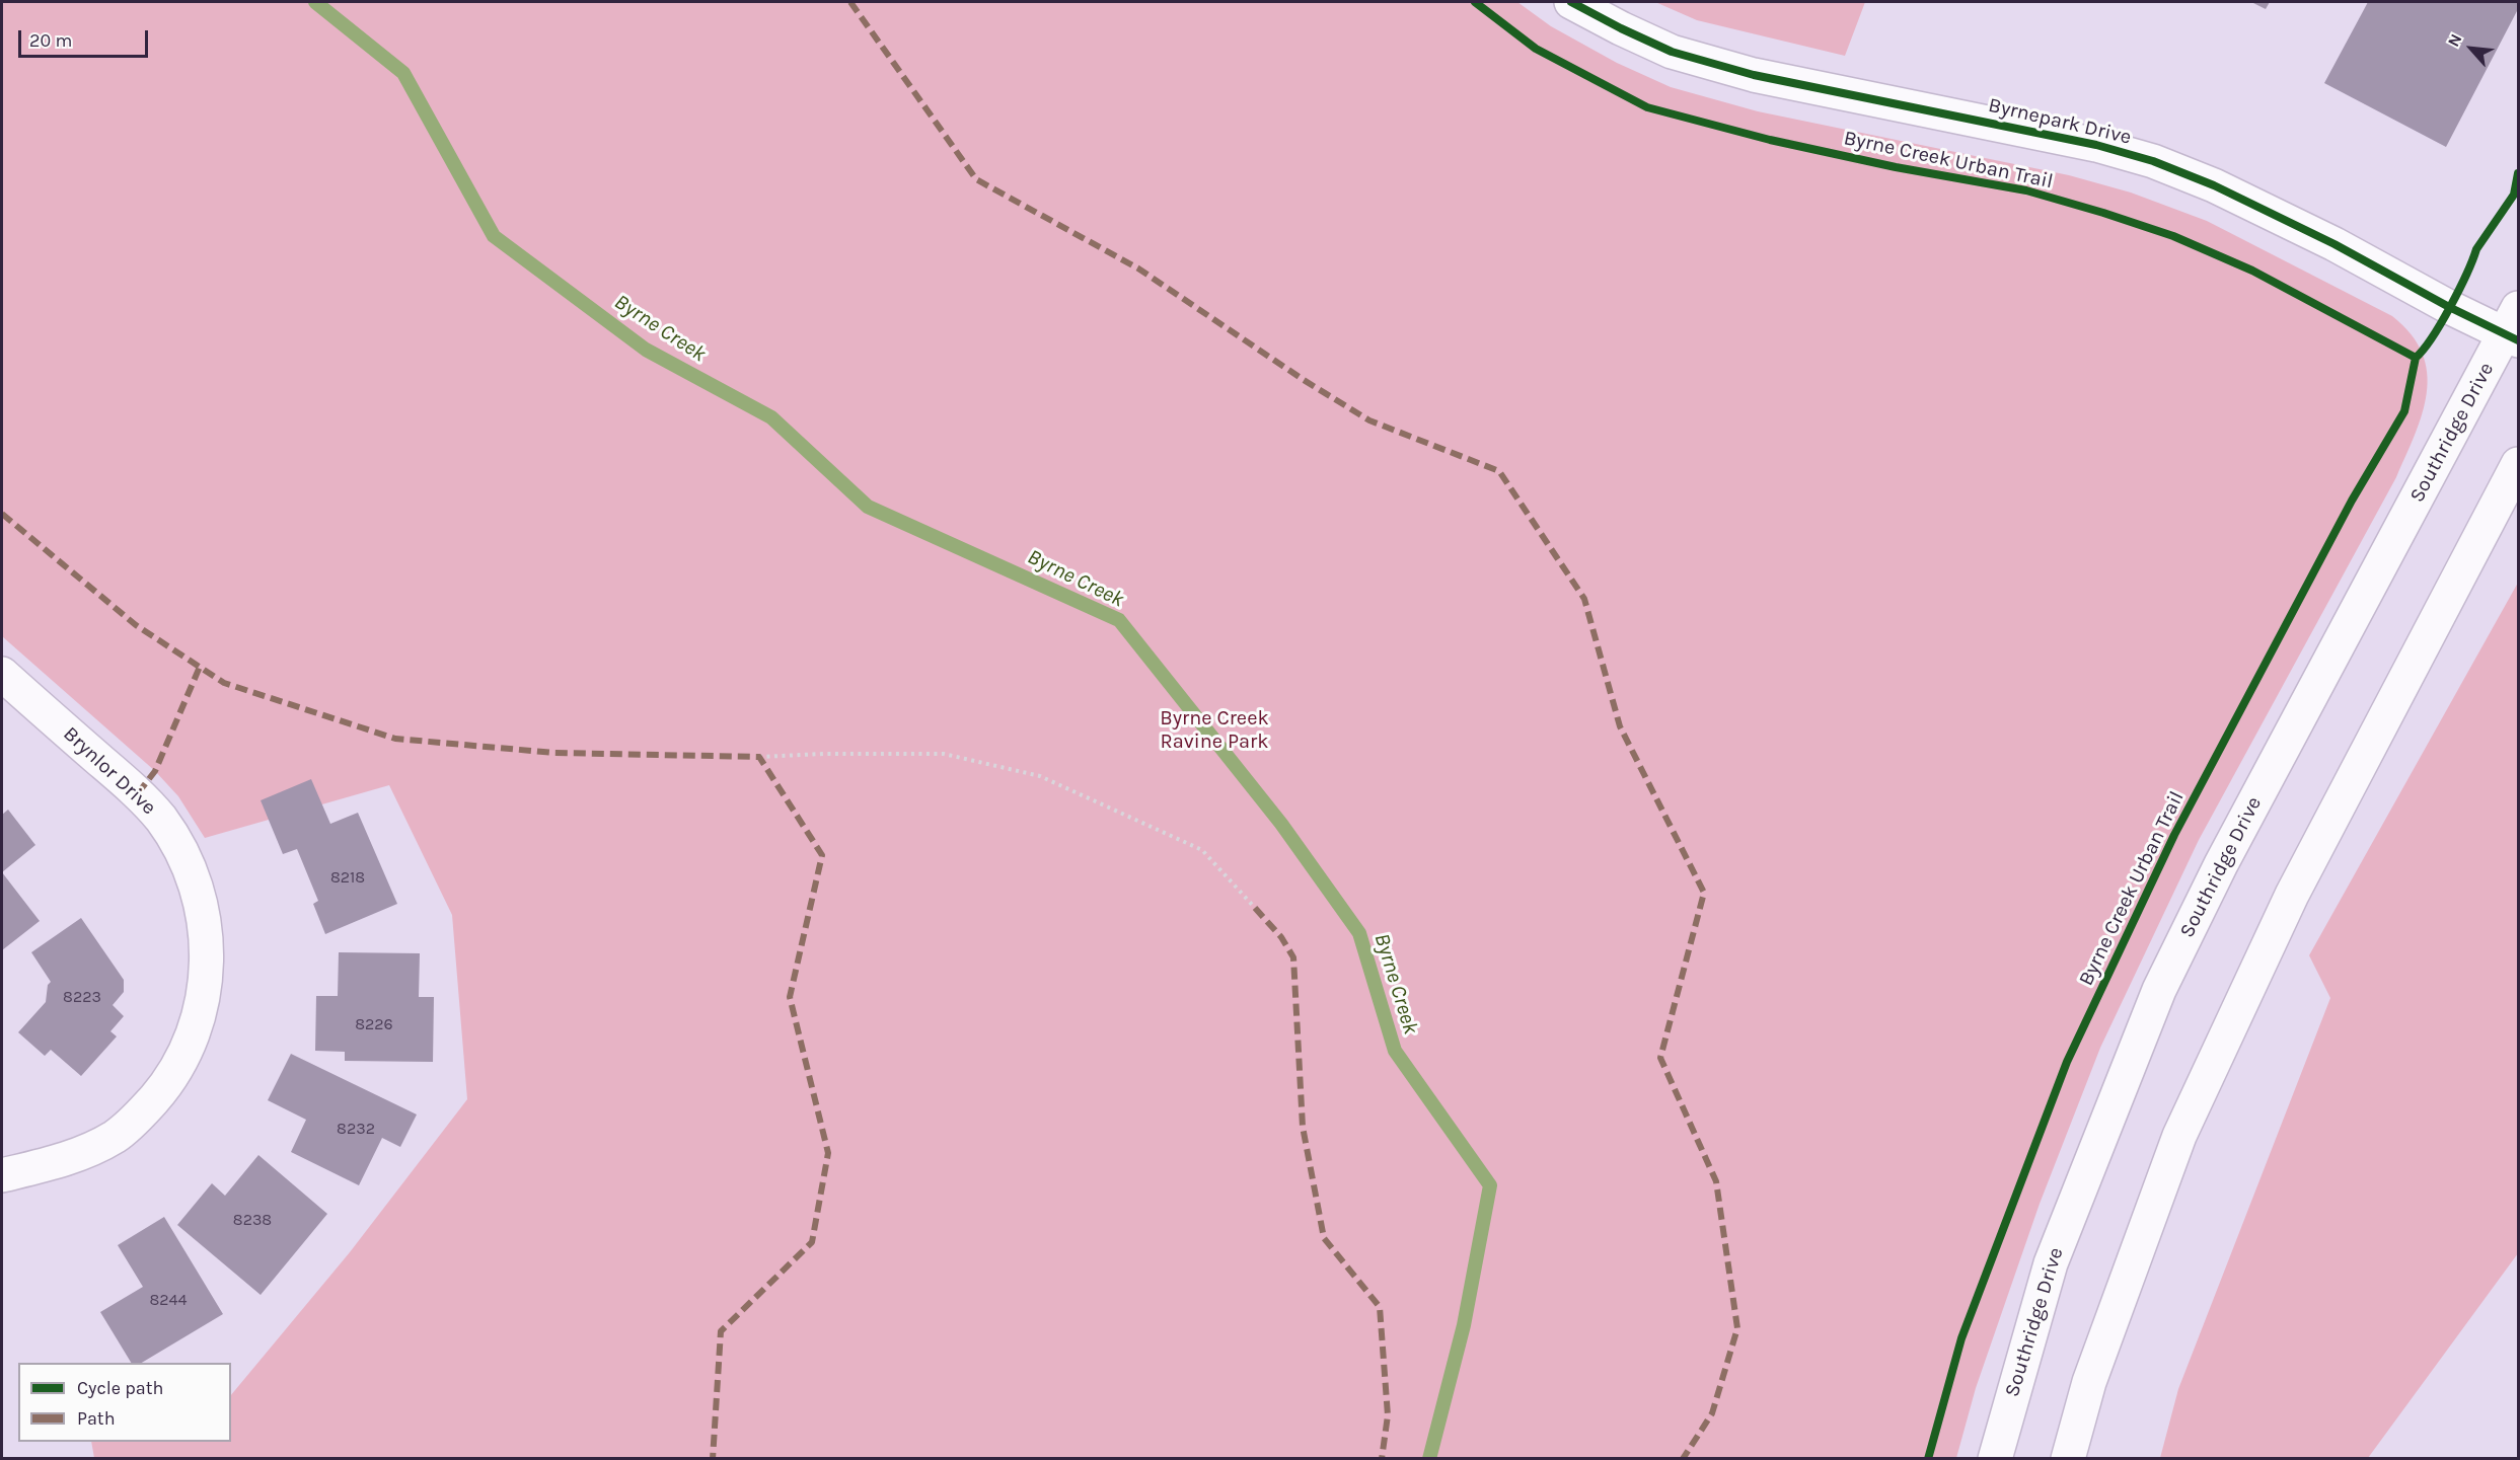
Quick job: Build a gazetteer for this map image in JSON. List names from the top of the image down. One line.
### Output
{"streets":{"main road":["Byrnepark Drive","Southridge Drive","Brynlor Drive"],"cycle path":["Byrne Creek Urban Trail"]},"crossings":[["Byrnepark Drive","Southridge Drive"]],"water":["Byrne Creek"],"parks":["Byrne Creek Ravine Park"],"house_numbers":["8218","8223","8226","8232","8238","8244"],"legend":["Cycle path","Path"],"scale_bar":"20 m","north":"top left"}
